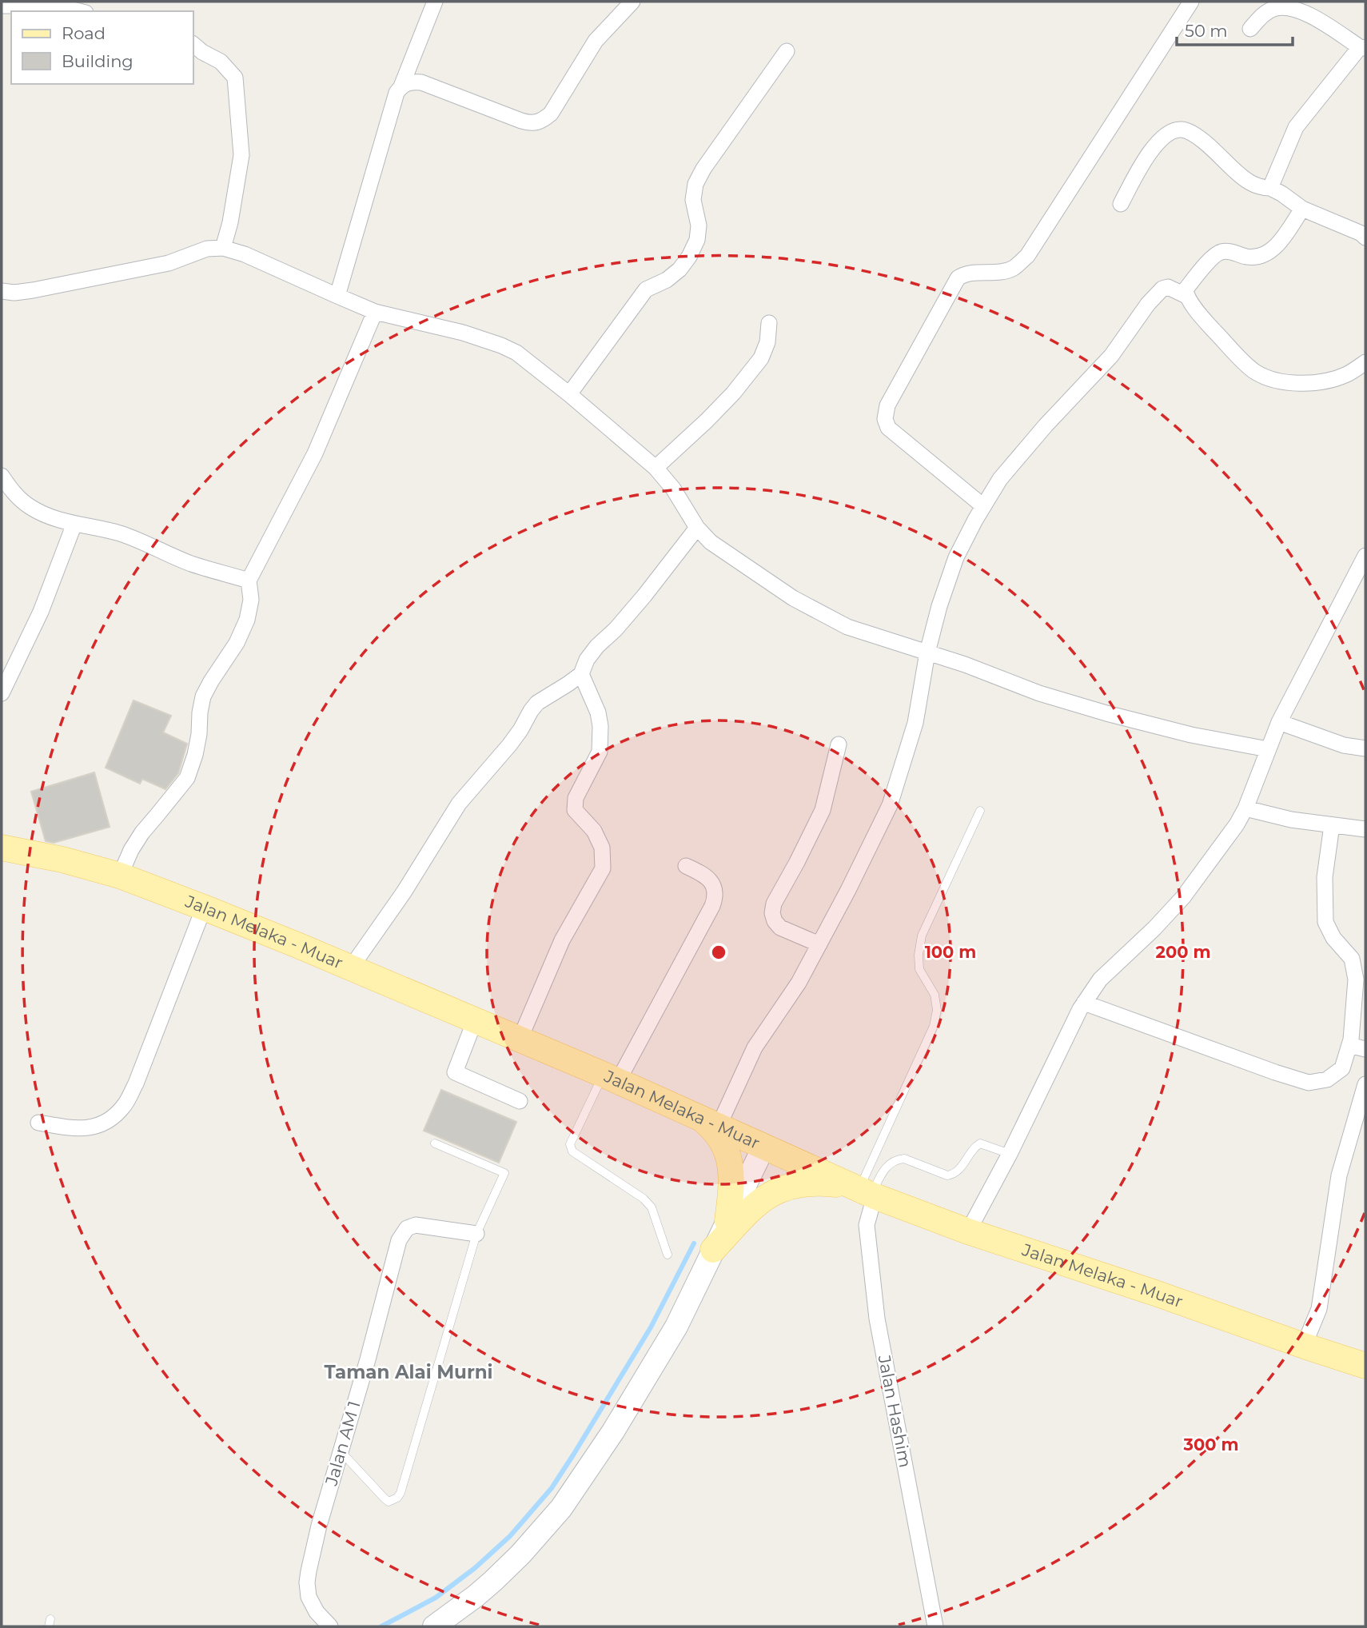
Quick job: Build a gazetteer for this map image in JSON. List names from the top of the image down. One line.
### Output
{"streets":{"main road":["Jalan Melaka - Muar"],"street":["Jalan Hashim","Jalan AM 1"]},"crossings":[["Jalan Melaka - Muar","Jalan Hashim"]],"districts":["Taman Alai Murni"],"legend":["Road","Building"],"scale_bar":"50 m","rings":["100 m","200 m","300 m"]}
